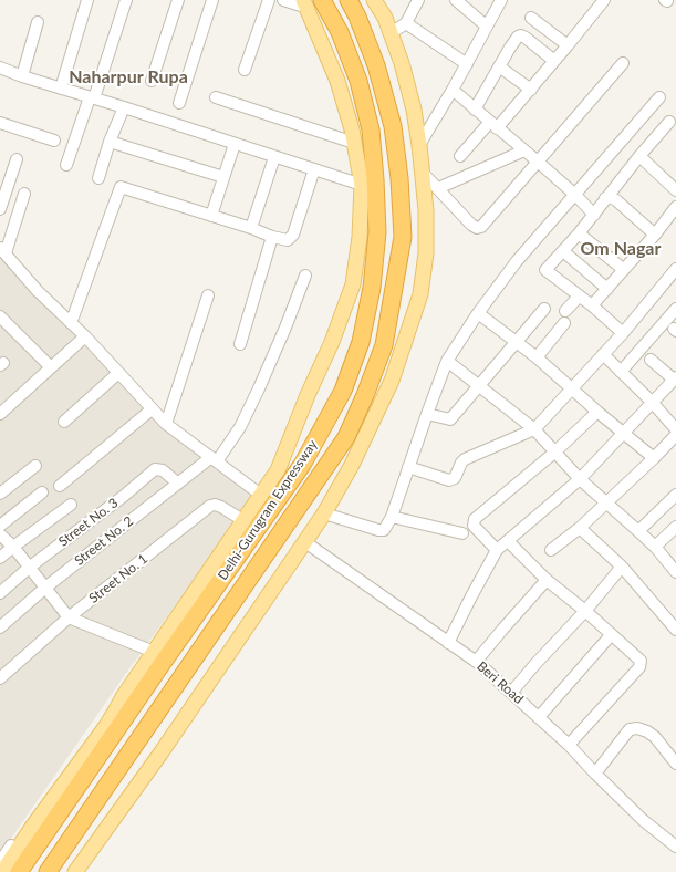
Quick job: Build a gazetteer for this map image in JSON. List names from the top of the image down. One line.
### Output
{"streets":{"highway":["Delhi-Gurugram Expressway"],"street":["Street No. 3","Street No. 2","Street No. 1","Beri Road"]},"crossings":[["Street No. 3","Street No. 2"]],"districts":["Naharpur Rupa","Om Nagar"]}
